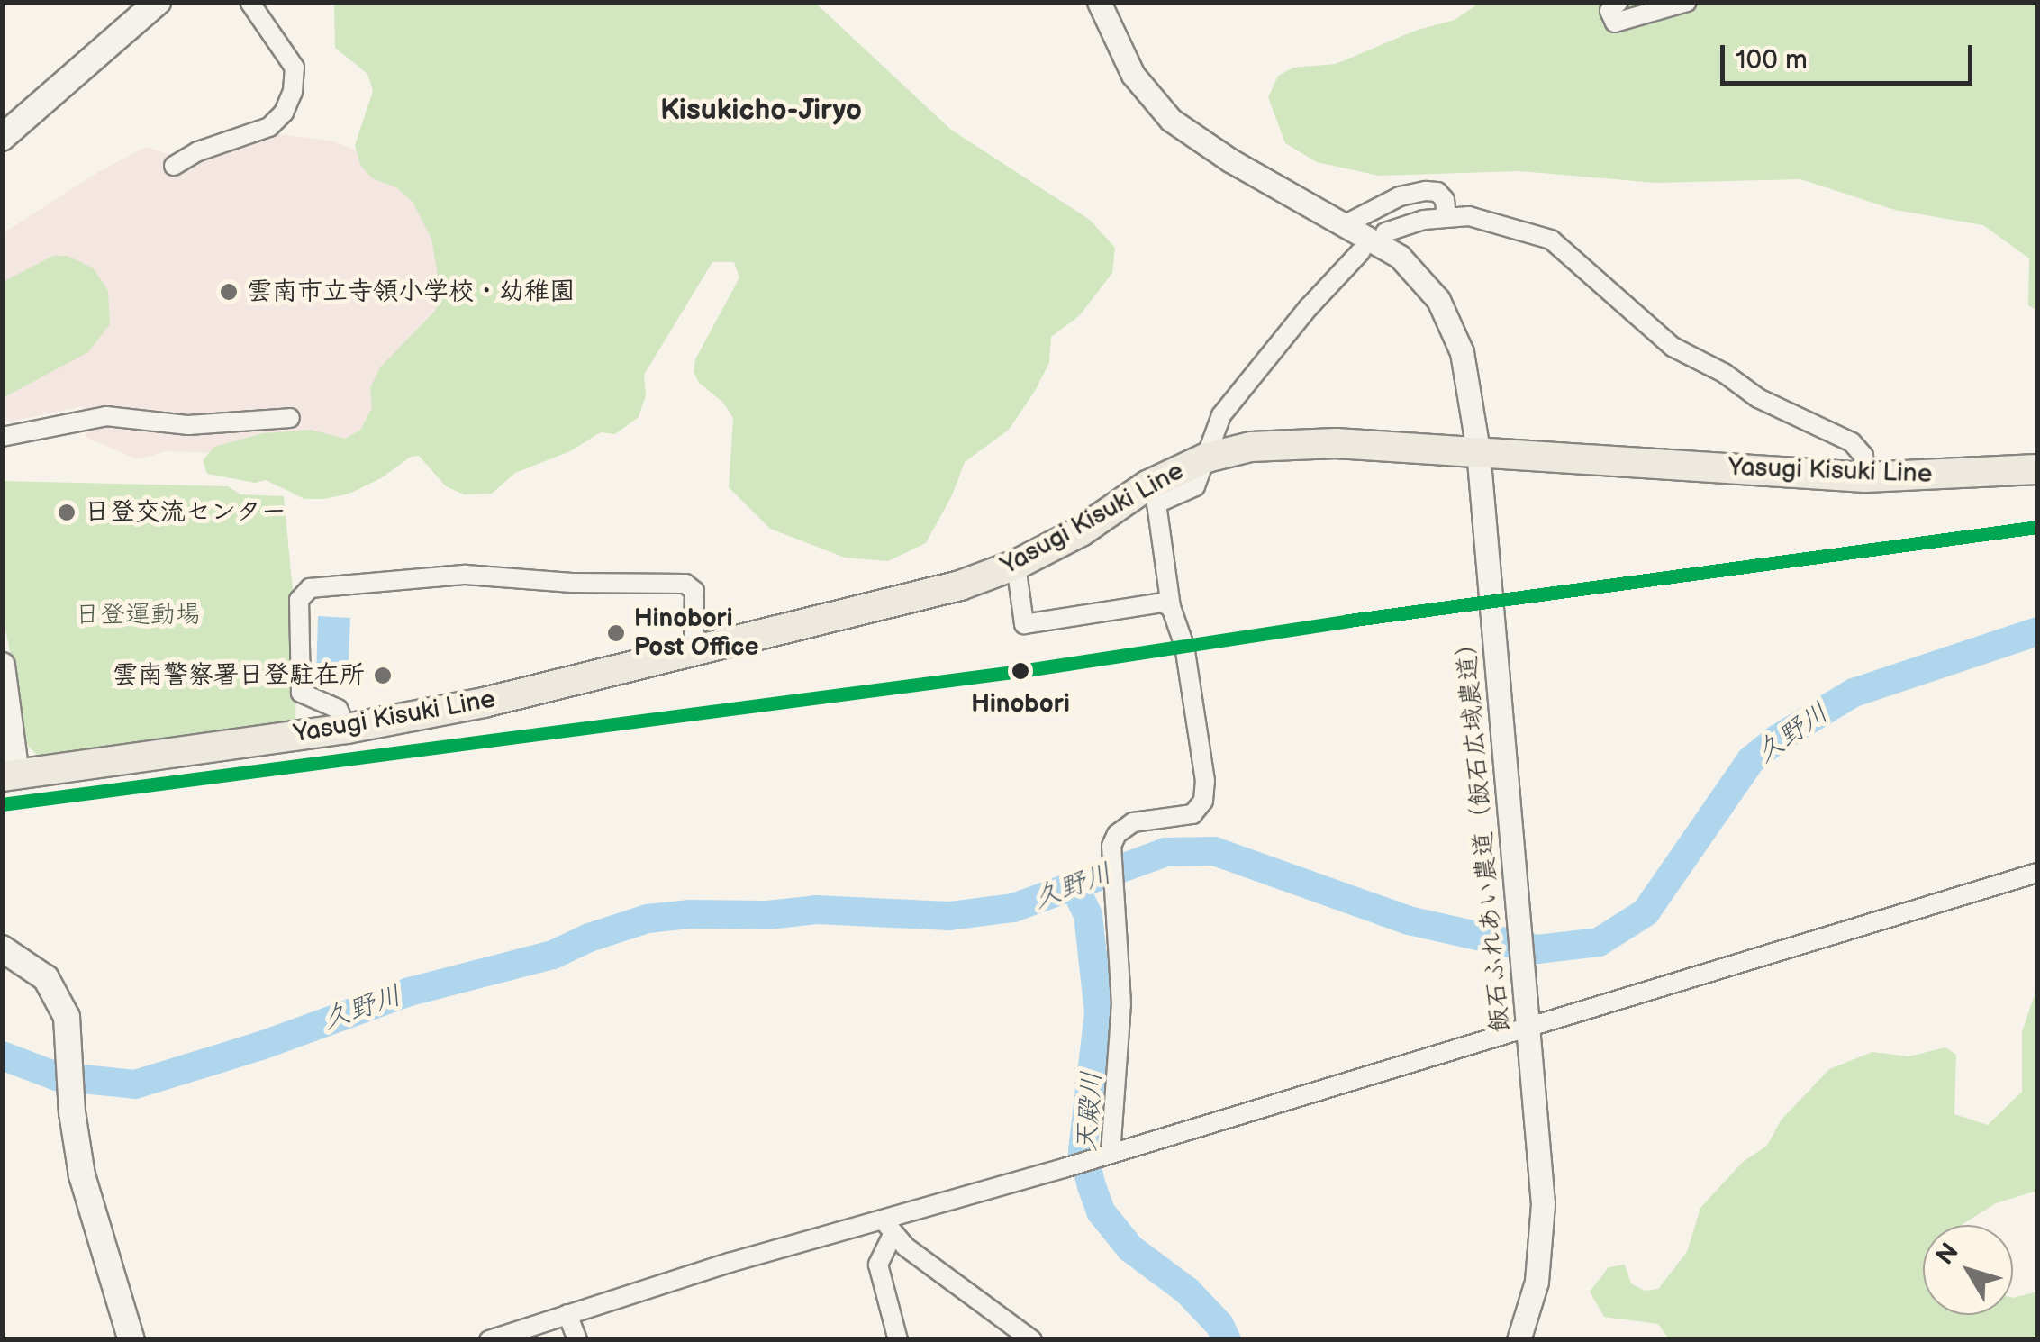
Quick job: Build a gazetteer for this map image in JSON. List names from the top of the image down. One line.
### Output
{"streets":{"main road":["Yasugi Kisuki Line"],"street":["飯石ふれあい農道（飯石広域農道）"]},"crossings":[["Yasugi Kisuki Line","飯石ふれあい農道（飯石広域農道）"]],"districts":["Kisukicho-Jiryo"],"water":["久野川","天殿川"],"parks":["日登運動場"],"places":["雲南市立寺領小学校・幼稚園","日登交流センター","Hinobori Post Office","Hinobori","雲南警察署日登駐在所"],"scale_bar":"100 m","north":"top left"}
